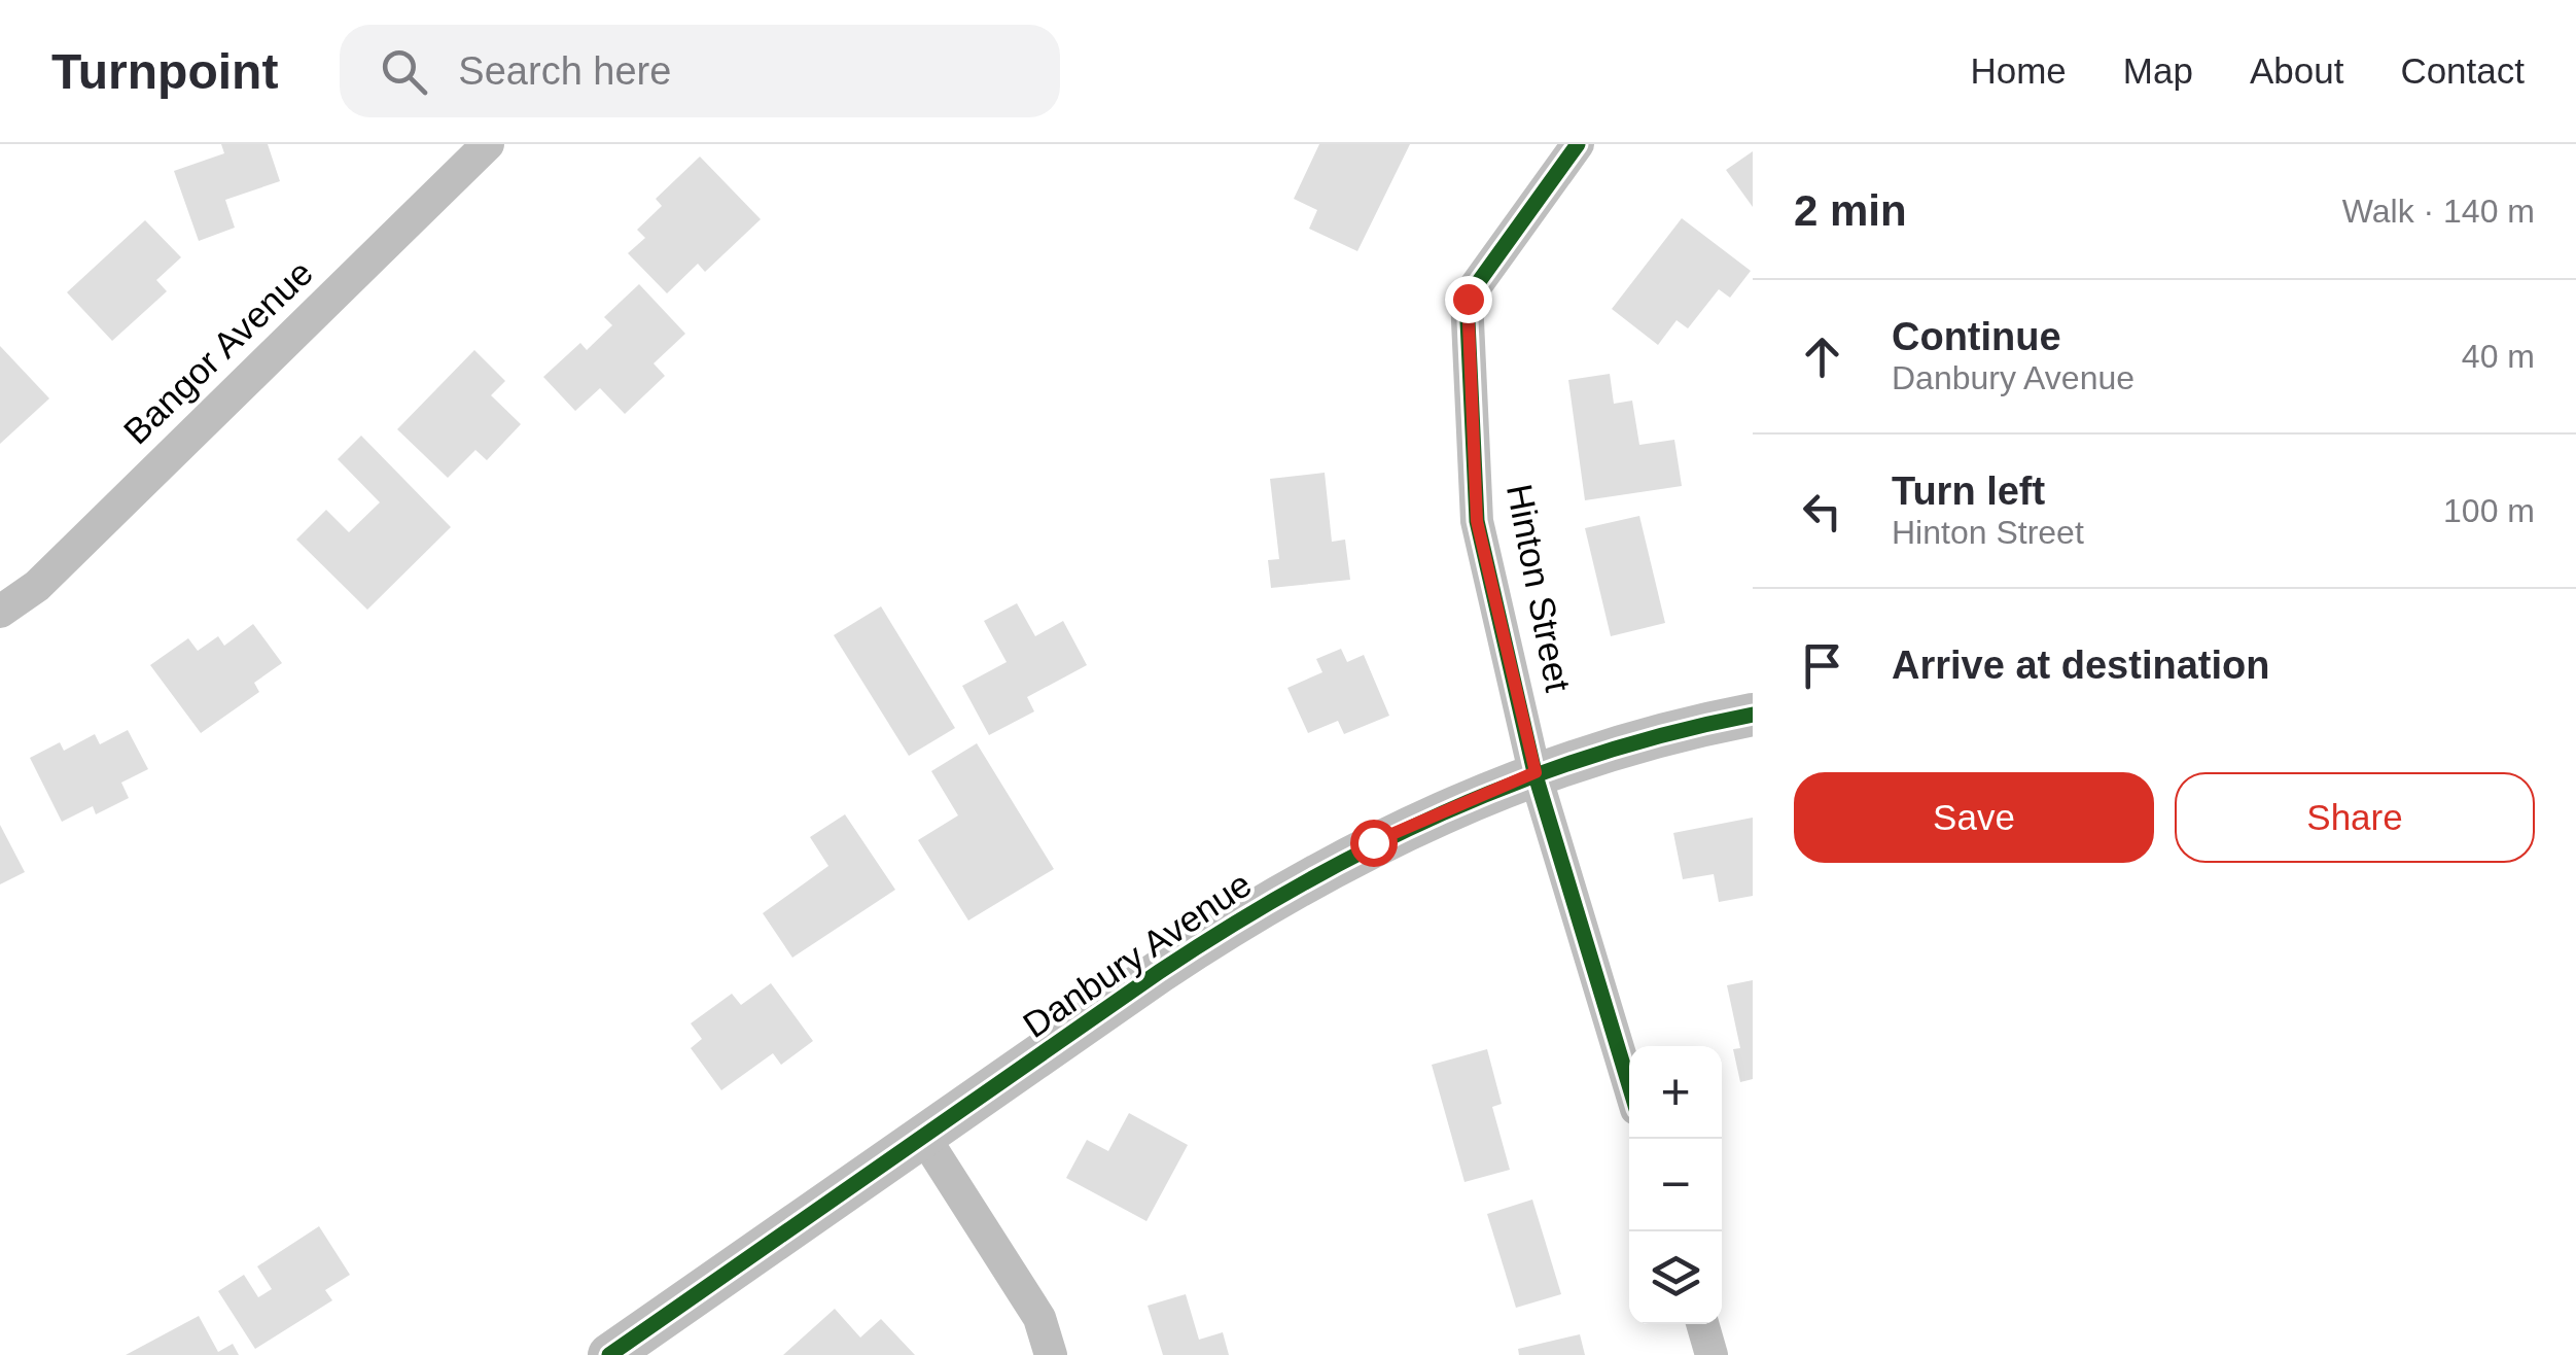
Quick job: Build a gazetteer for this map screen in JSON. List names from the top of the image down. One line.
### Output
{"streets":{"street":["Bangor Avenue","Hinton Street","Danbury Avenue"]},"crossings":[["Hinton Street","Danbury Avenue"]],"page":{"header":"Turnpoint","search":"Search here","nav":["Home","Map","About","Contact"],"heading":["2 min","Walk · 140 m"],"list":[["Continue","Danbury Avenue","40 m"],["Turn left","Hinton Street","100 m"],"Arrive at destination"],"buttons":["Save","Share"],"map_buttons":["+","−"]}}
